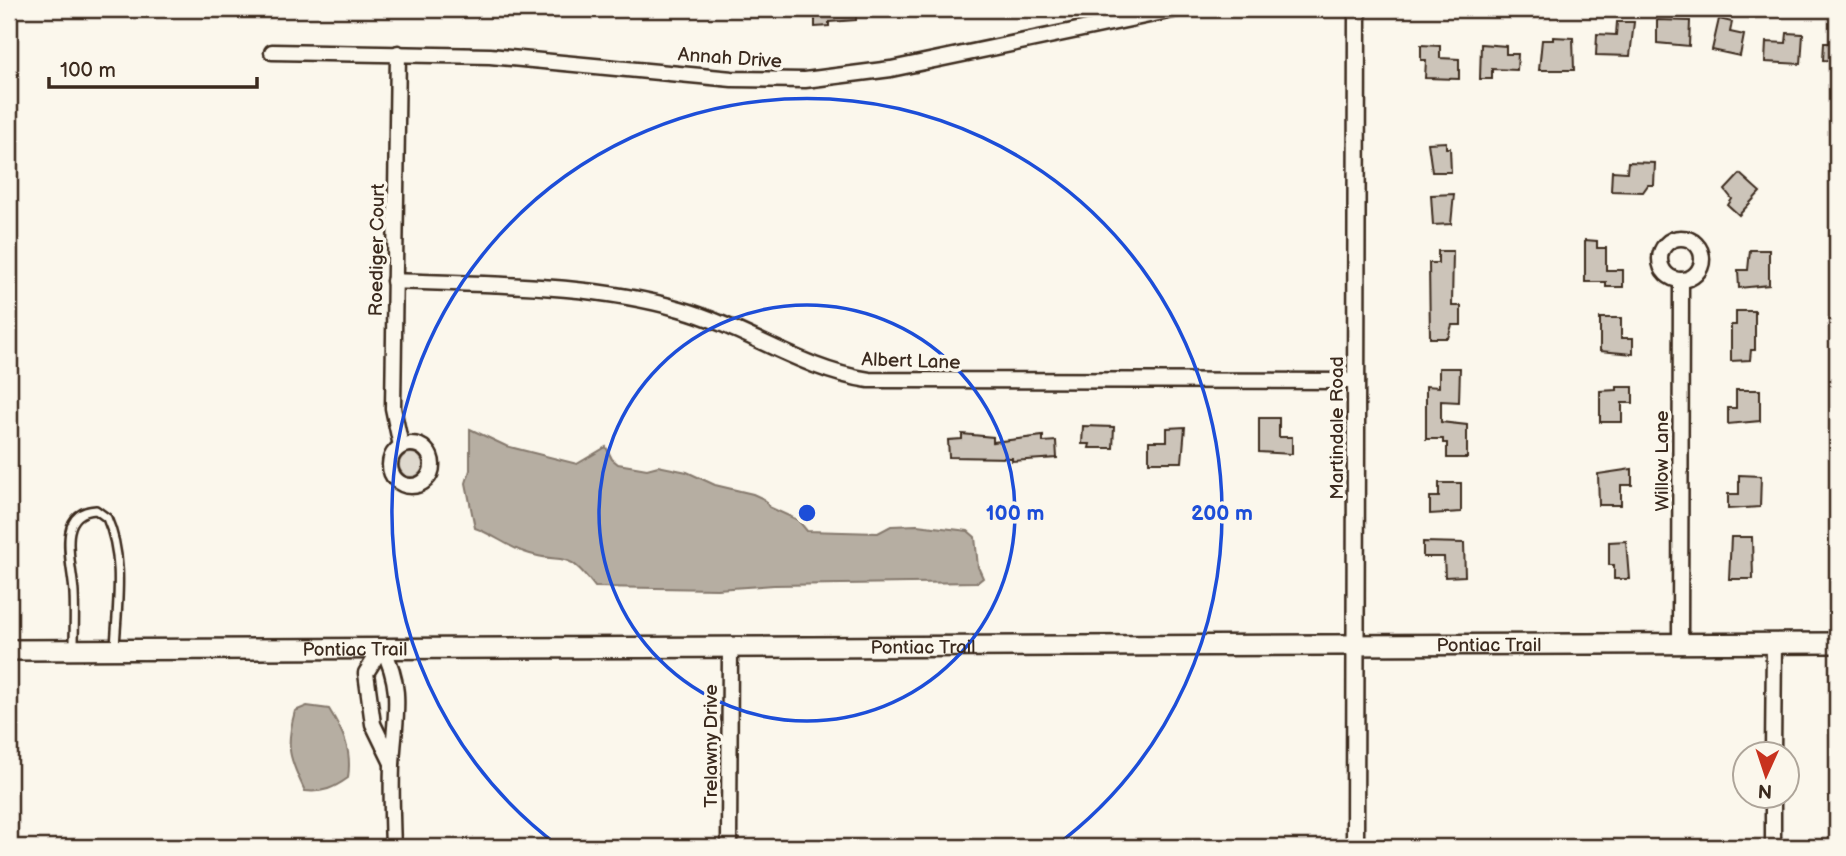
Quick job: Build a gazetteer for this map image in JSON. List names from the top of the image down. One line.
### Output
{"streets":{"main road":["Pontiac Trail"],"street":["Annah Drive","Roediger Court","Albert Lane","Martindale Road","Willow Lane","Trelawny Drive"]},"crossings":[["Annah Drive","Roediger Court"],["Roediger Court","Albert Lane"],["Albert Lane","Martindale Road"],["Martindale Road","Pontiac Trail"],["Willow Lane","Pontiac Trail"],["Pontiac Trail","Trelawny Drive"]],"scale_bar":"100 m","north":"bottom","rings":["100 m","200 m"]}
